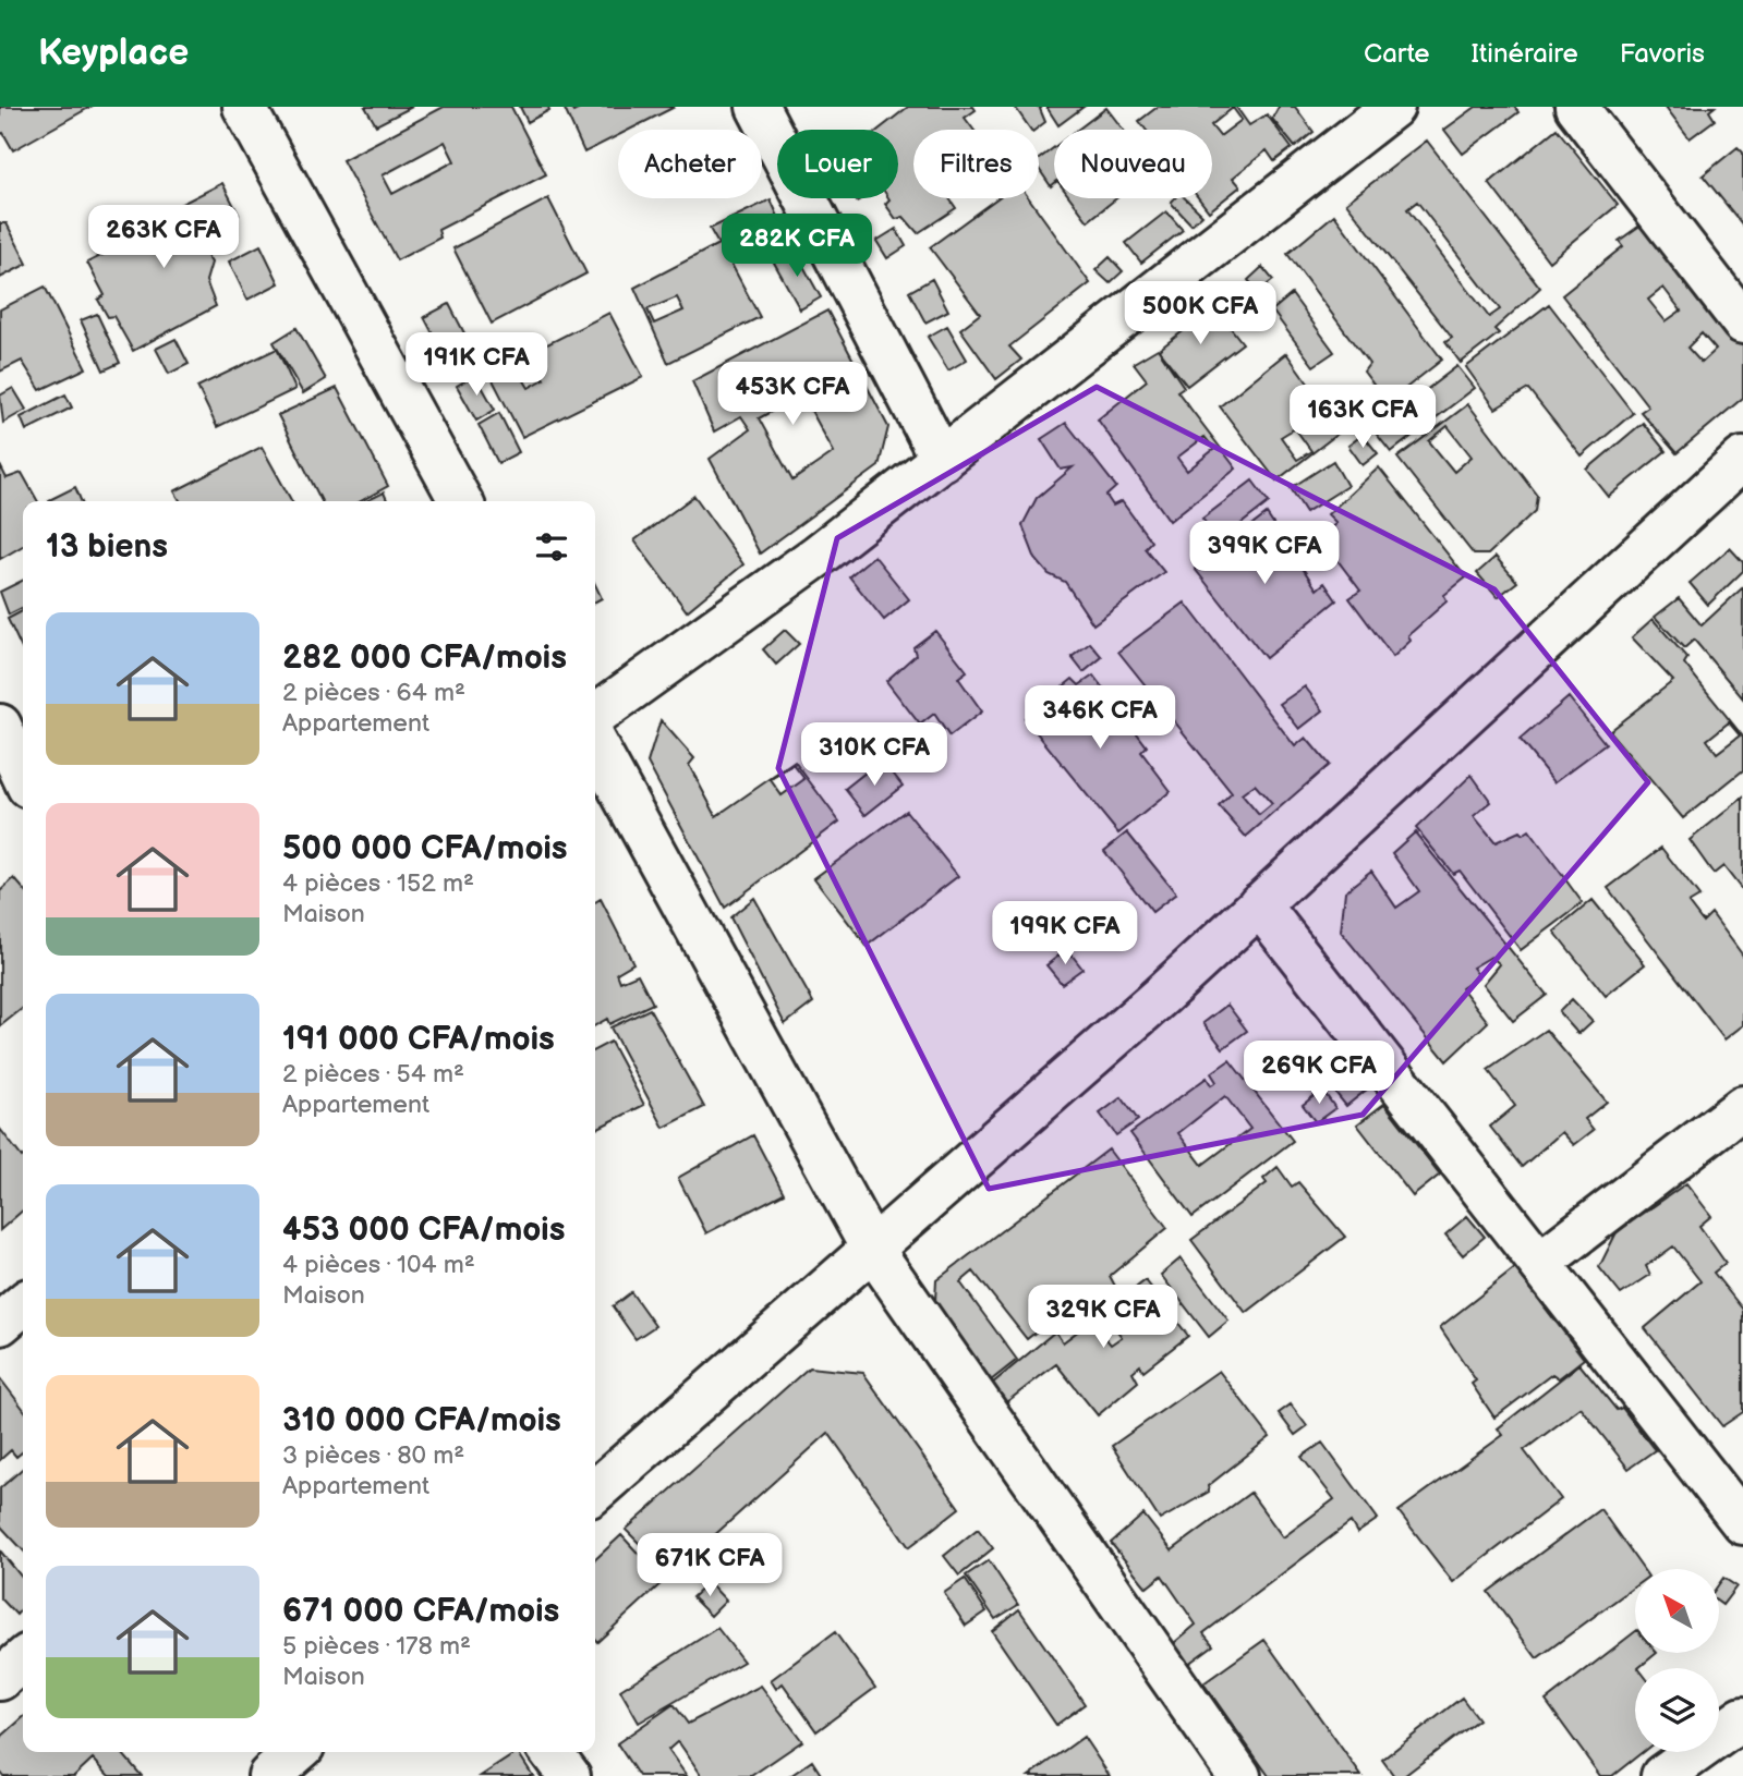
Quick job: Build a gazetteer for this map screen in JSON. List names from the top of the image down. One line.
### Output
{"north":"top left","page":{"header":"Keyplace","nav":["Carte","Itinéraire","Favoris"],"chip":["Acheter","Louer","Filtres","Nouveau"],"price":["263K CFA","282K CFA","500K CFA","191K CFA","453K CFA","163K CFA","399K CFA","346K CFA","310K CFA","199K CFA","269K CFA","329K CFA","671K CFA"],"heading":"13 biens","list":[{"name":"282 000 CFA/mois","note":"2 pièces · 64 m² · Appartement"},{"name":"500 000 CFA/mois","note":"4 pièces · 152 m² · Maison"},{"name":"191 000 CFA/mois","note":"2 pièces · 54 m² · Appartement"},{"name":"453 000 CFA/mois","note":"4 pièces · 104 m² · Maison"},{"name":"310 000 CFA/mois","note":"3 pièces · 80 m² · Appartement"},{"name":"671 000 CFA/mois","note":"5 pièces · 178 m² · Maison"}]}}
